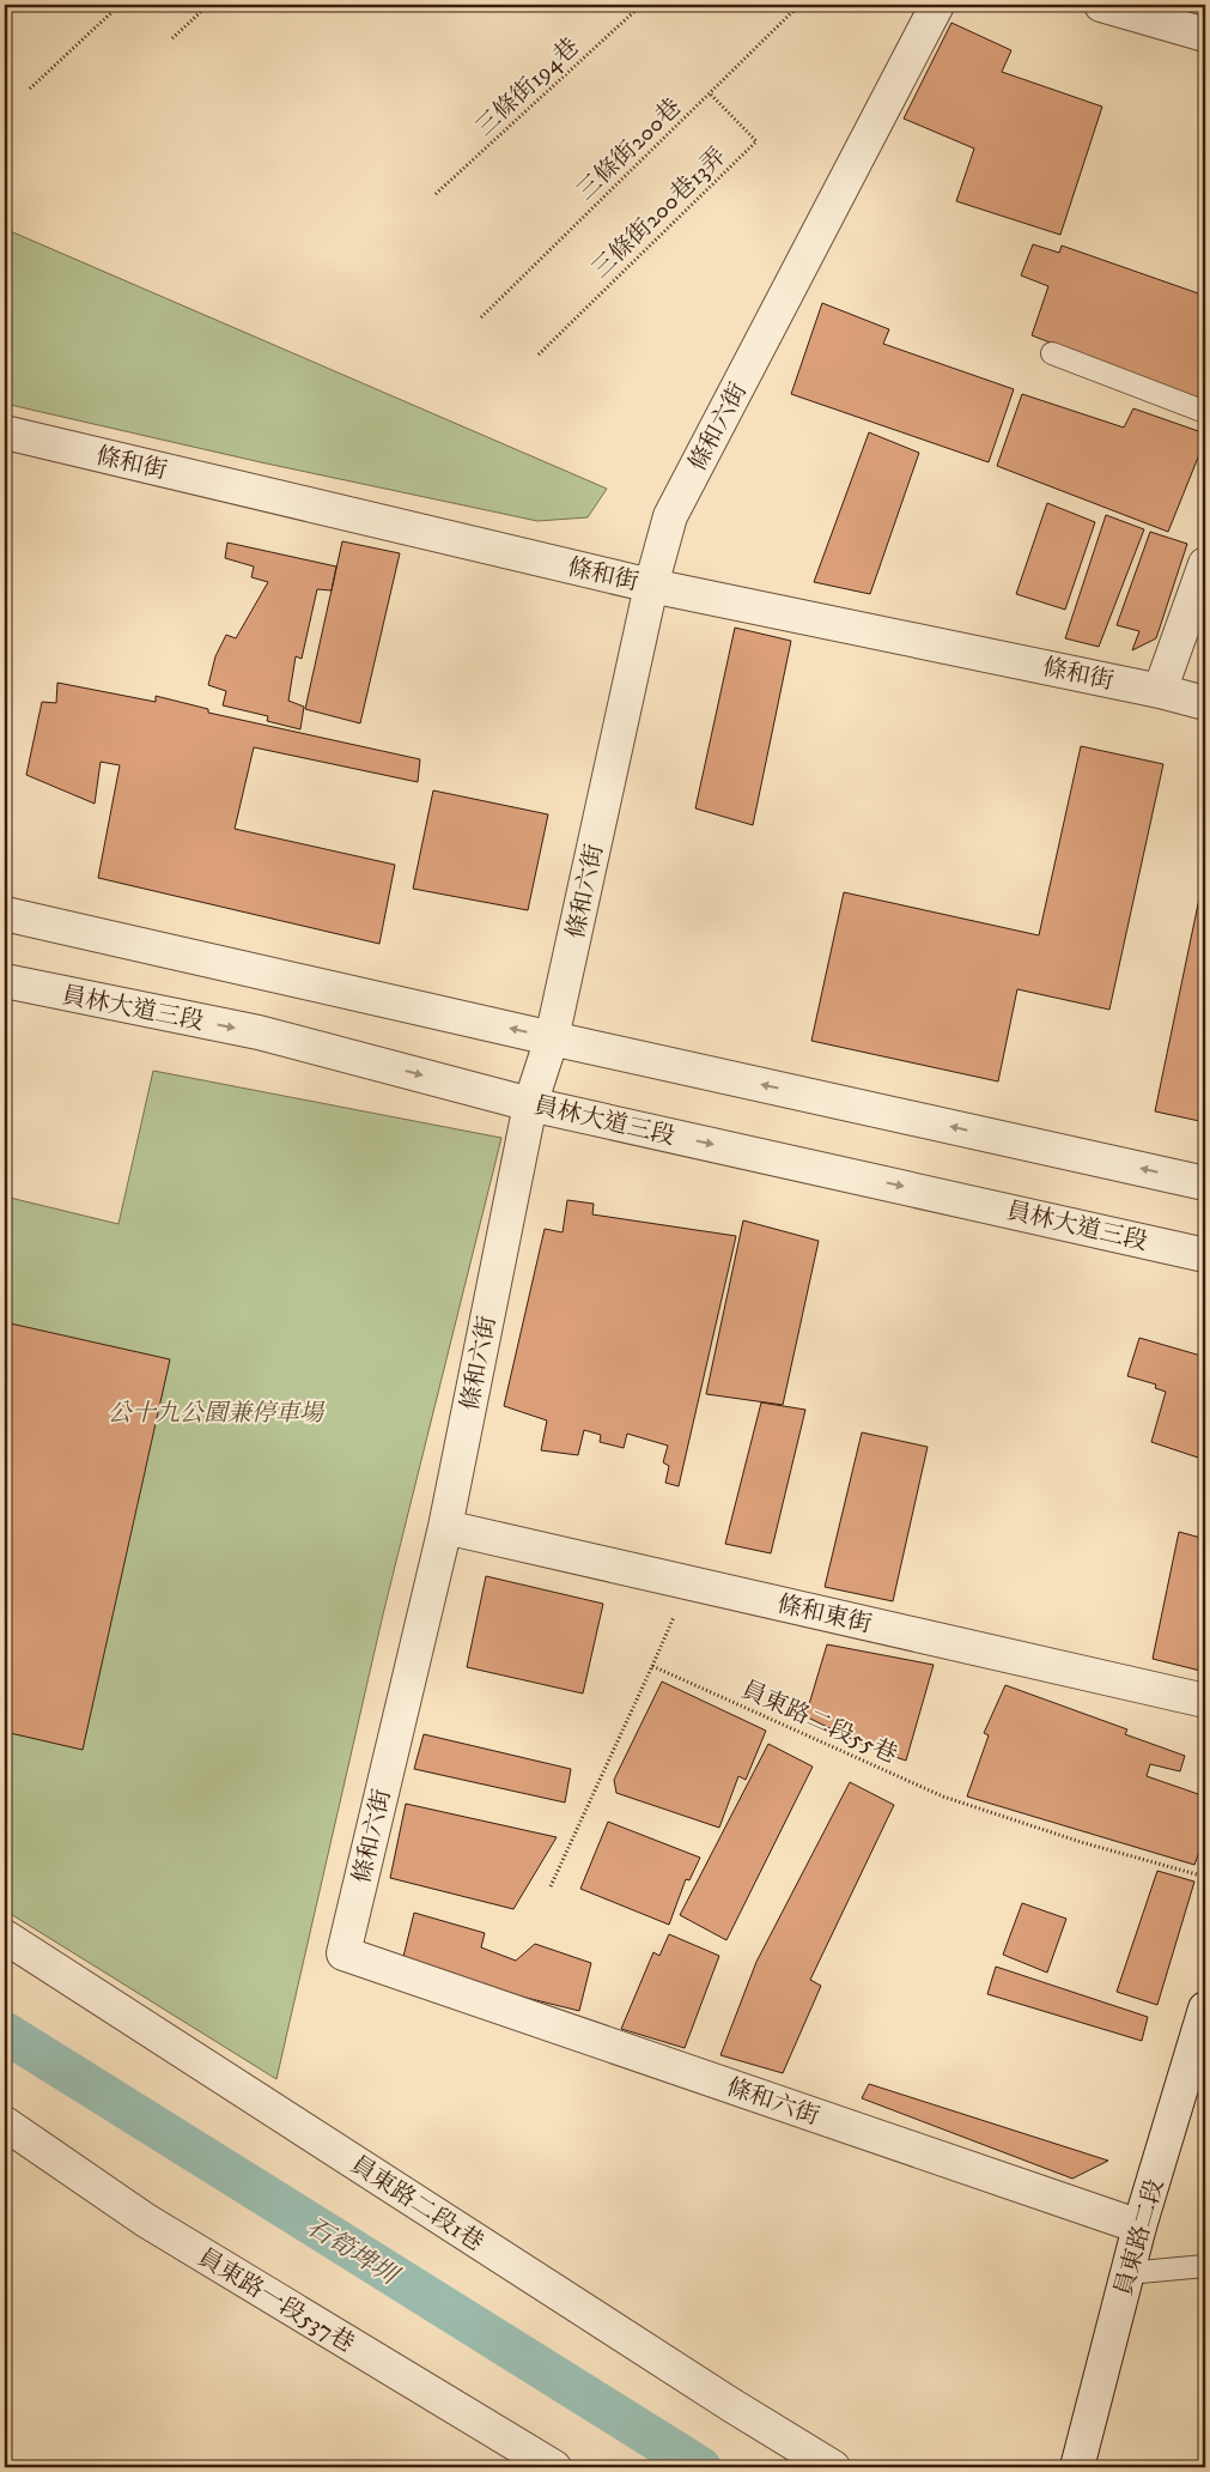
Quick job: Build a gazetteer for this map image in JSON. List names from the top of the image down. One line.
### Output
{"streets":{"street":["條和六街","條和街","員林大道三段","條和東街","員東路二段1巷","員東路二段","員東路一段537巷"],"path":["三條街194巷","三條街200巷","三條街200巷13弄","員東路二段55巷"]},"crossings":[["三條街200巷","三條街200巷13弄"],["條和六街","條和街"],["條和六街","員林大道三段"],["條和六街","條和東街"],["條和六街","員東路二段"]],"water":["石筍埤圳"],"parks":["公十九公園兼停車場"]}
